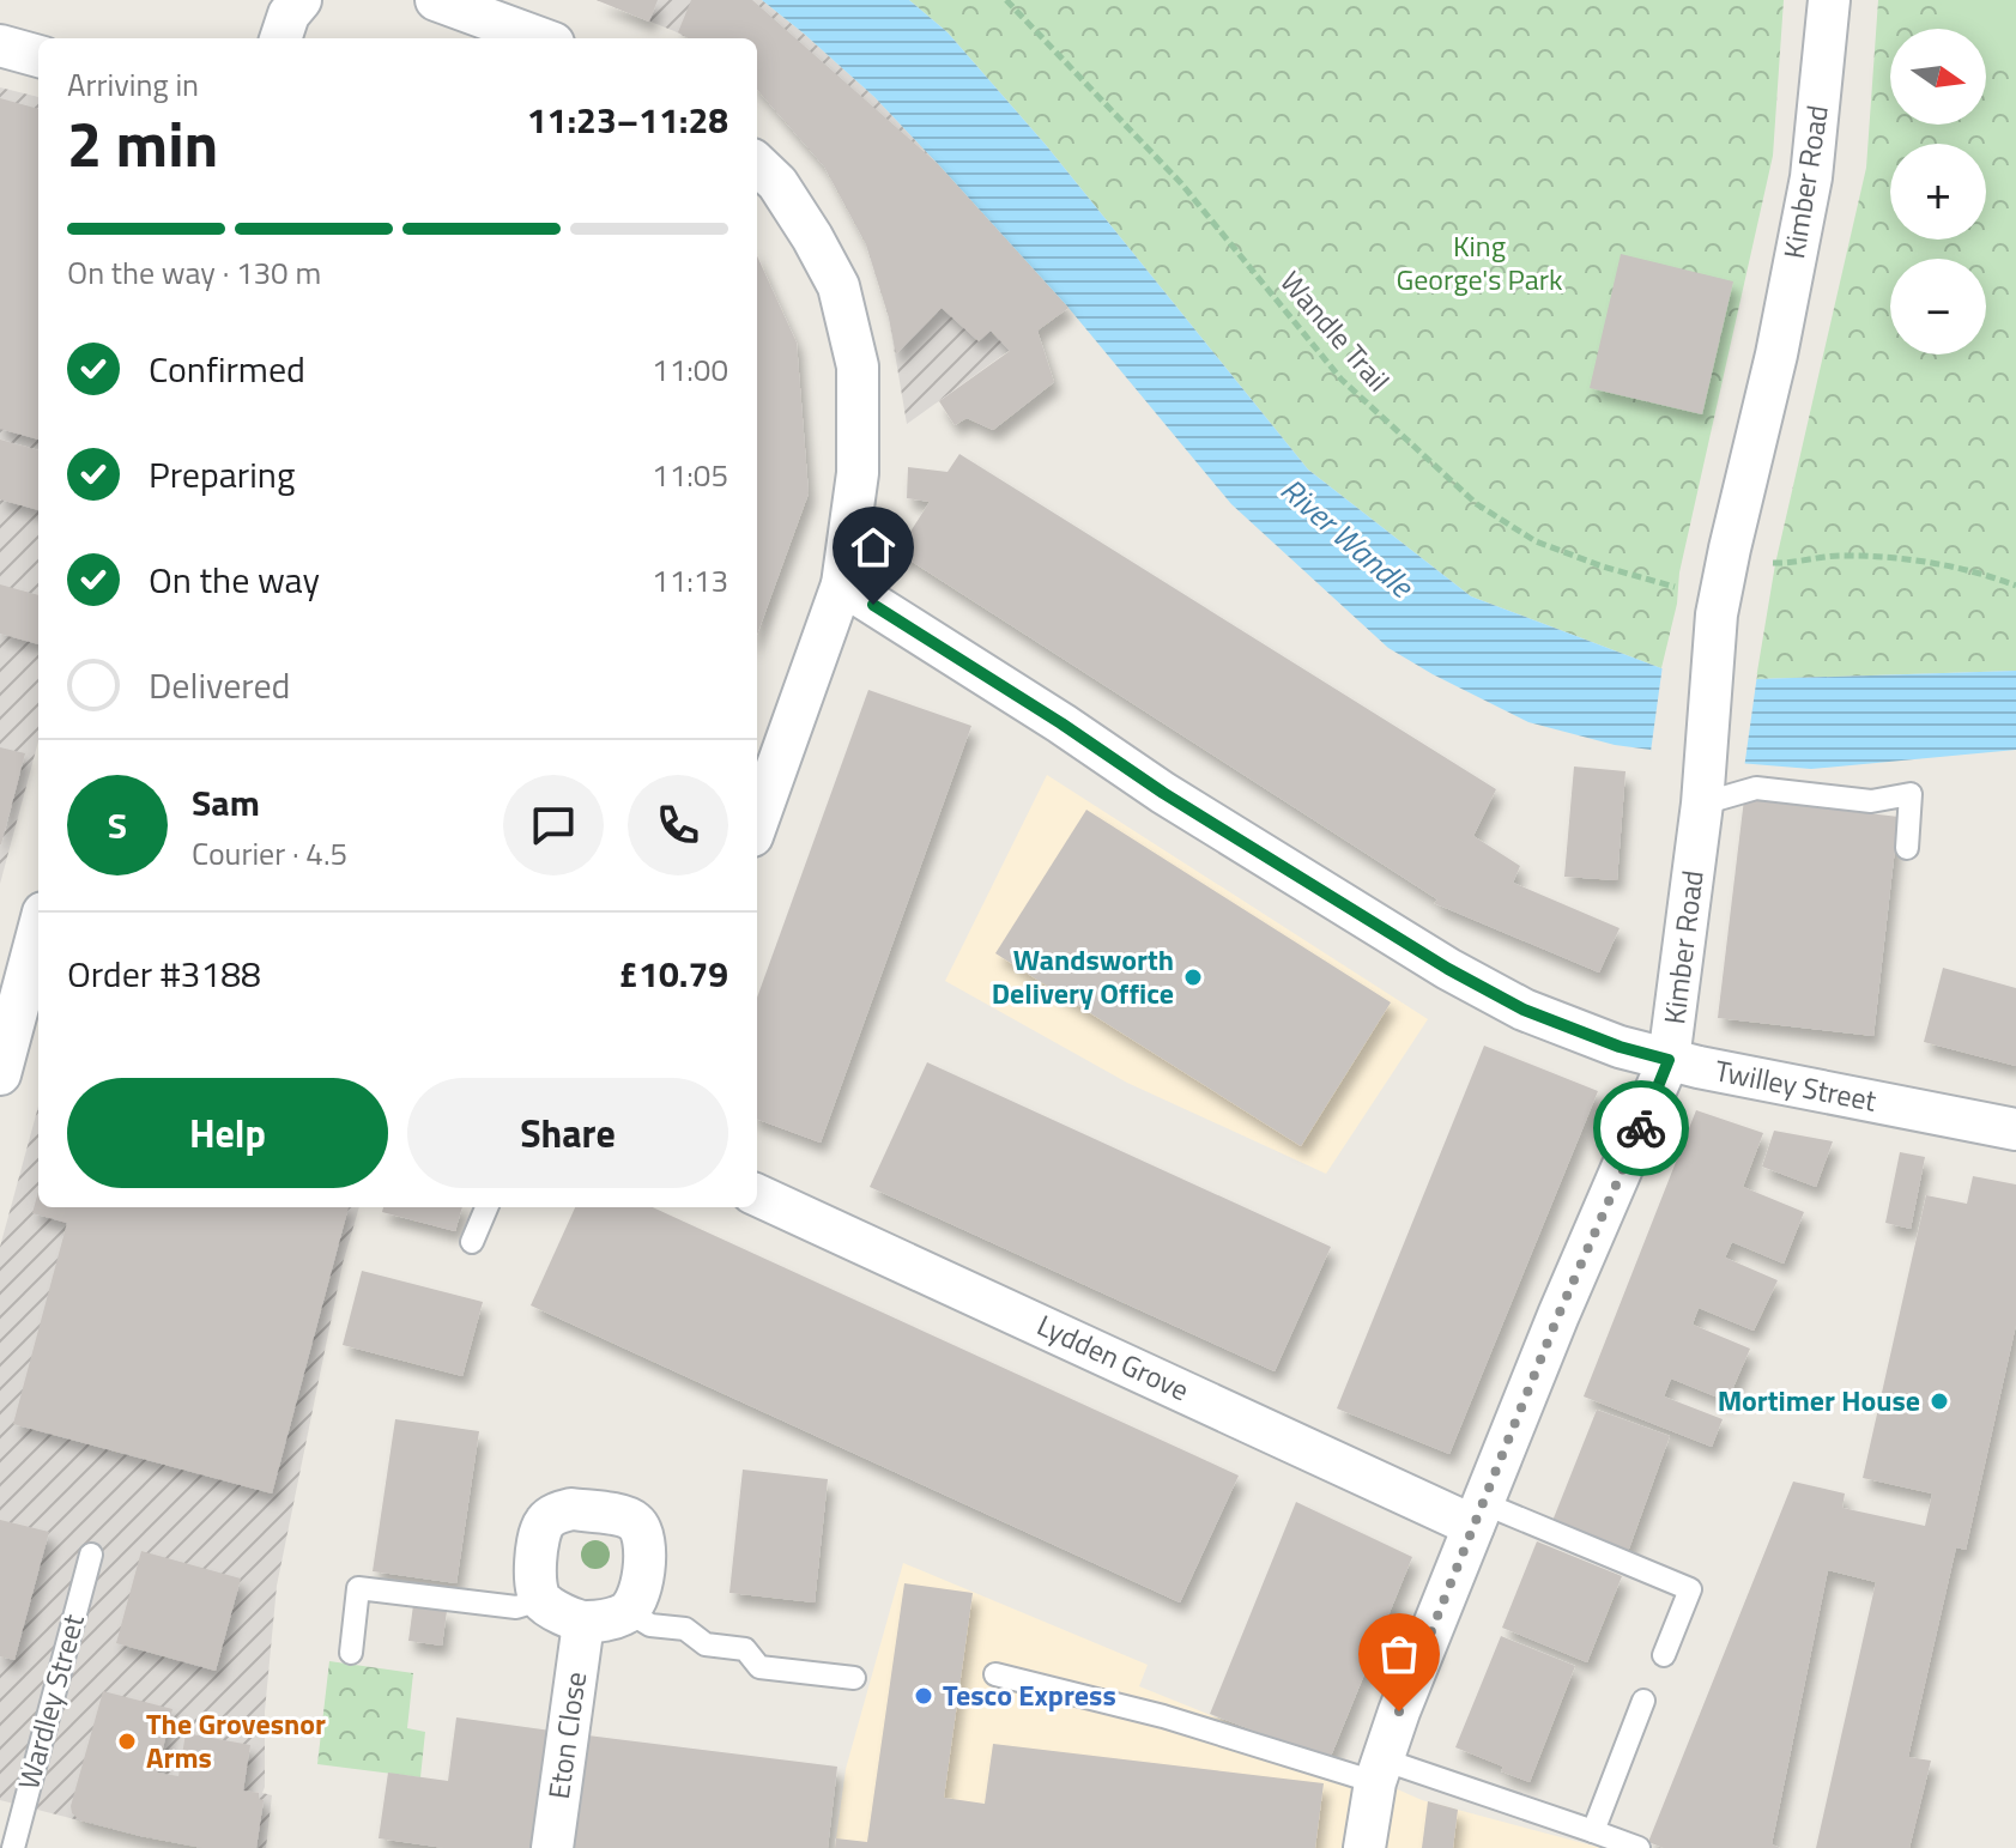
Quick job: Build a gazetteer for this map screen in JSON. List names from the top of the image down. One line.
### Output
{"streets":{"street":["Kimber Road","Twilley Street","Lydden Grove","Eton Close"],"lane":["Wardley Street"],"path":["Wandle Trail"]},"crossings":[["Kimber Road","Twilley Street"],["Kimber Road","Lydden Grove"]],"water":["River Wandle"],"parks":["King George's Park"],"places":["Wandsworth Delivery Office","Mortimer House","Tesco Express","The Grovesnor Arms"],"north":"right","page":{"map_buttons":["+","−"],"heading":["2 min","Arriving in","11:23–11:28"],"panel":["Sam","Courier · 4.5","Order #3188","£10.79"],"bar":"On the way · 130 m","list":[["Confirmed","11:00"],["Preparing","11:05"],["On the way","11:13"],"Delivered"],"round":"S","buttons":["Help","Share"]}}
